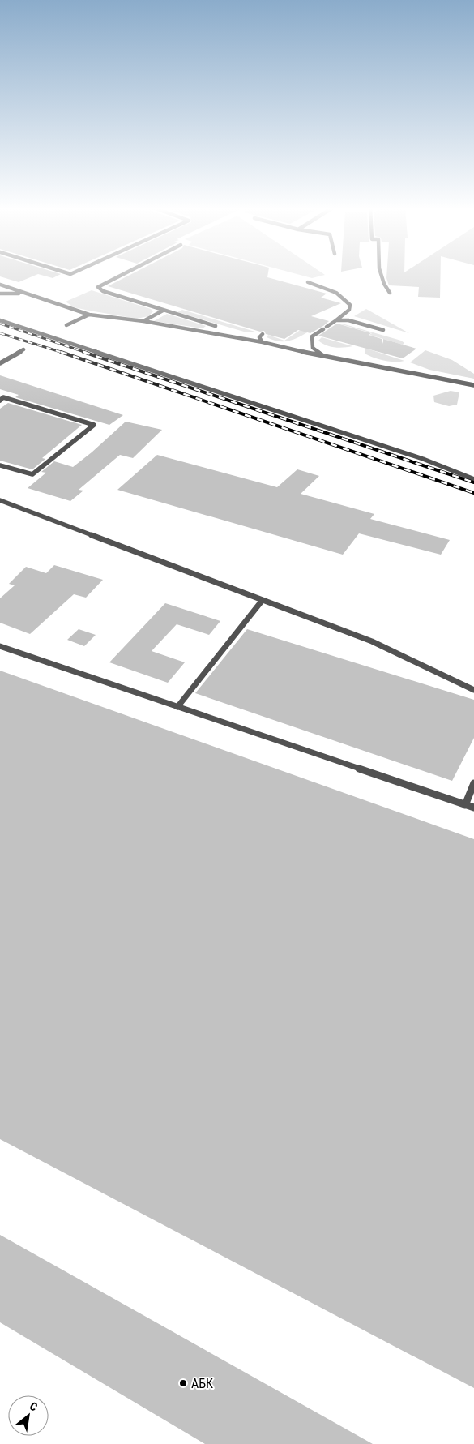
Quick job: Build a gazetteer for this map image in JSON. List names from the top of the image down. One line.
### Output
{"places":["АБК"],"north":"top right"}
